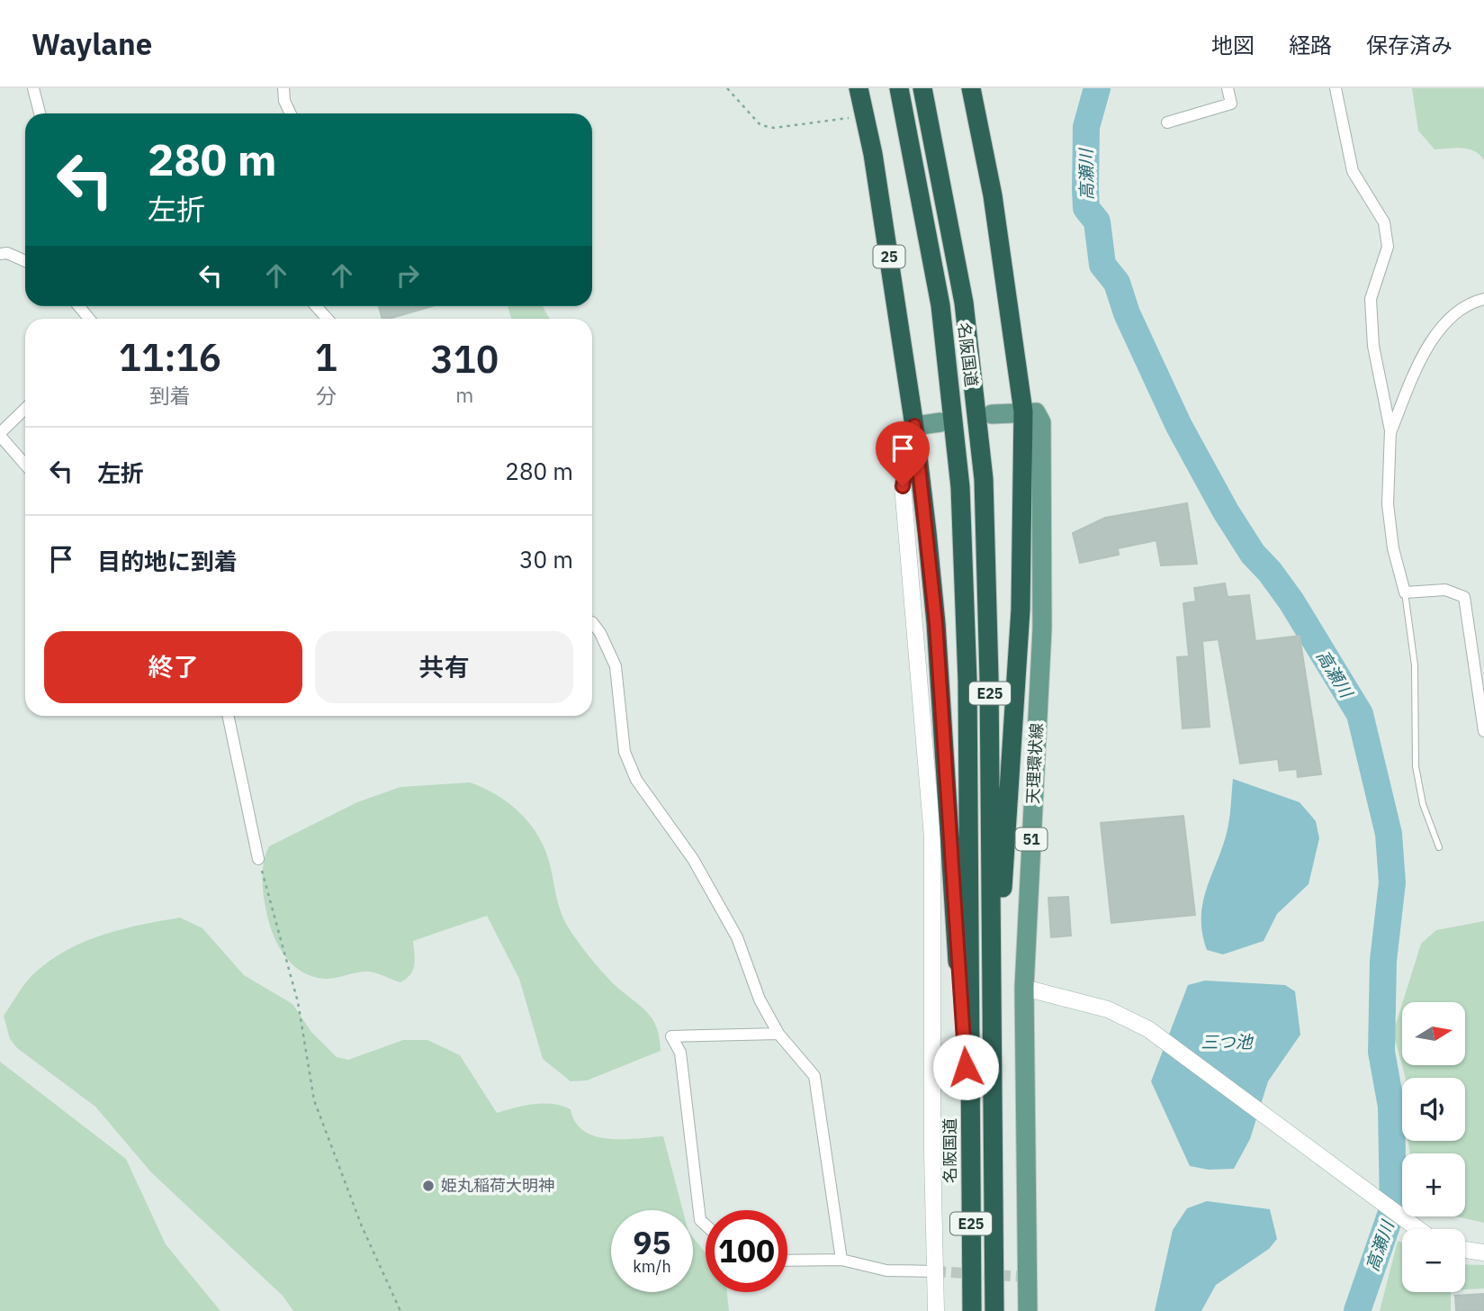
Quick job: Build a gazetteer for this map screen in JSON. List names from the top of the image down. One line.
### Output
{"streets":{"highway":["25","名阪国道","E25"],"main road":["天理環状線","51"]},"crossings":[["25","E25"],["名阪国道","E25"],["E25","天理環状線"]],"water":["高瀬川","三つ池"],"places":["姫丸稲荷大明神"],"north":"right","page":{"header":"Waylane","nav":["地図","経路","保存済み"],"turn":["280 m","左折"],"eta":["11:16","到着","1","分","310","m"],"list":[{"name":"左折","value":"280 m"},{"name":"目的地に到着","value":"30 m"}],"buttons":["終了","共有"],"map_buttons":["+","−"],"speed":"95 km/h","limit":"100"}}
